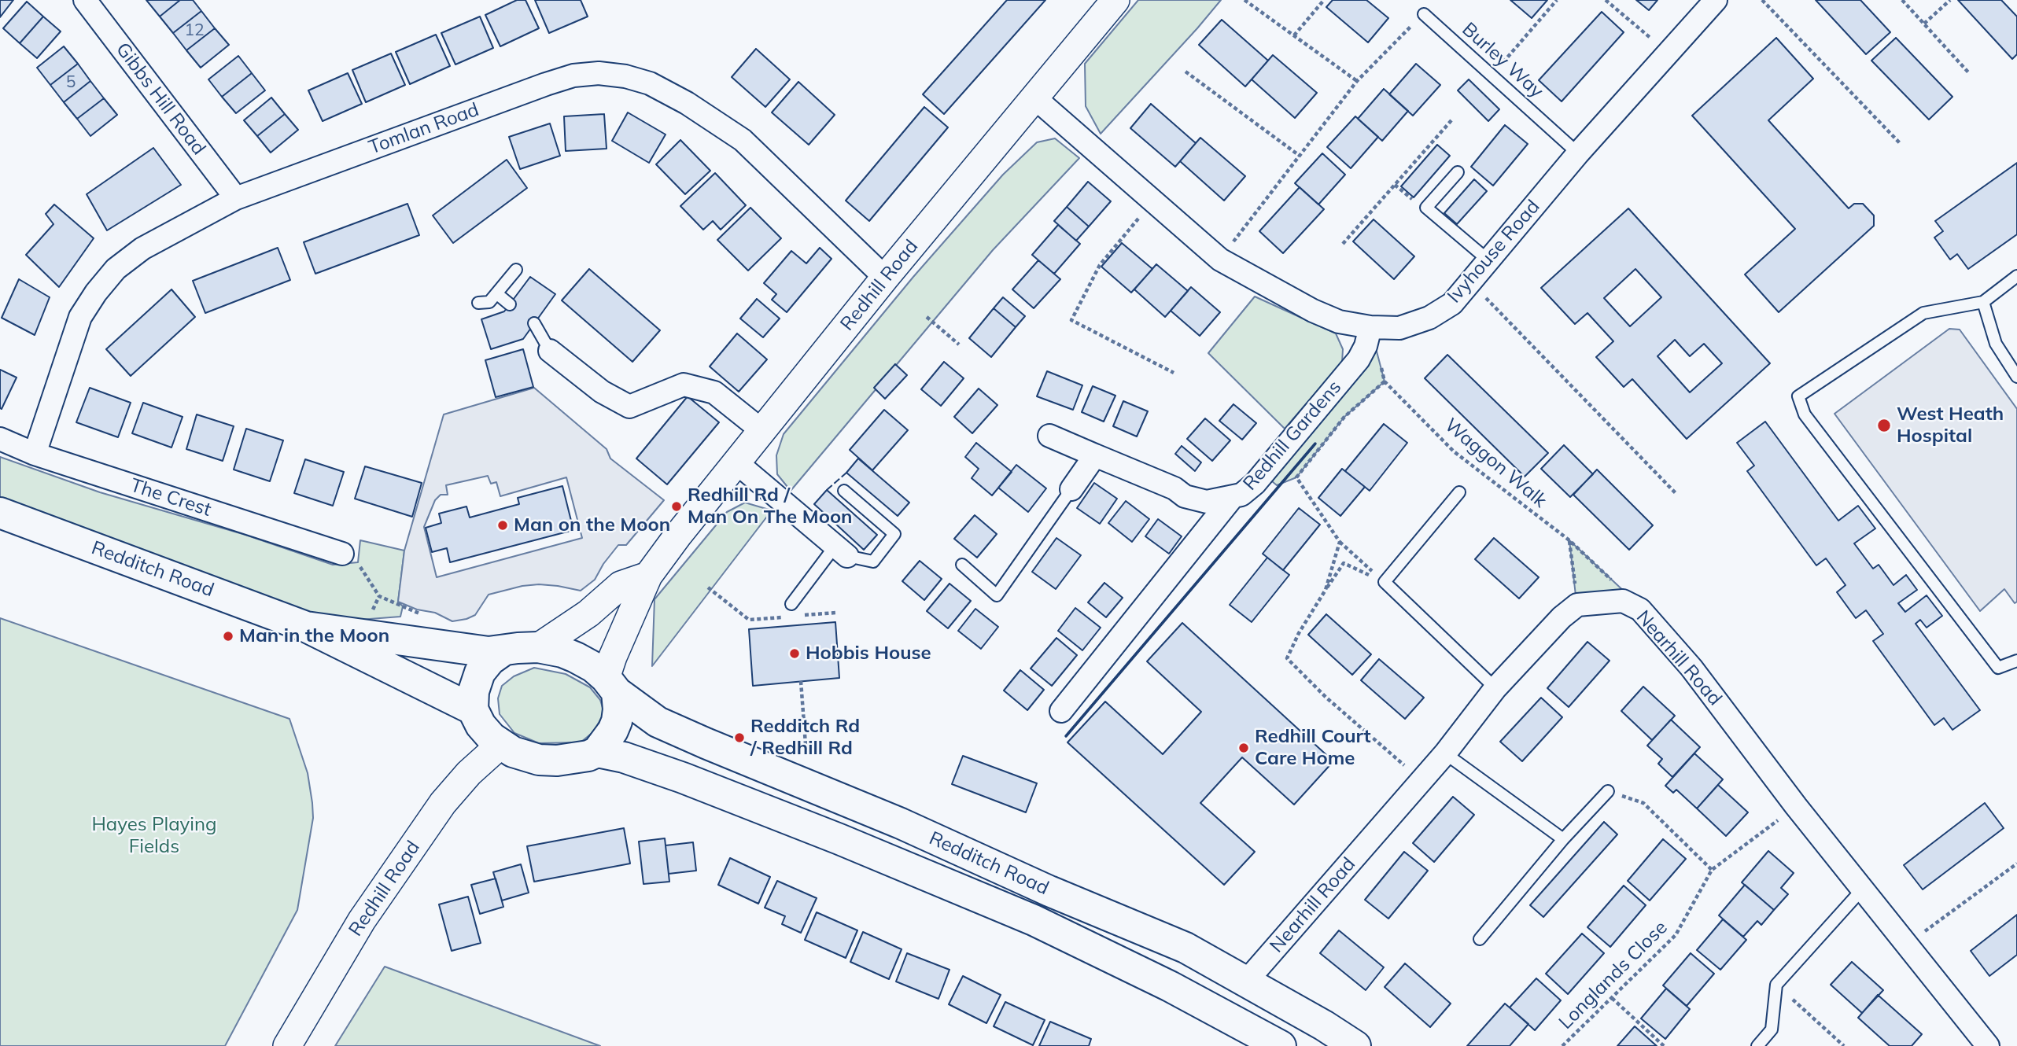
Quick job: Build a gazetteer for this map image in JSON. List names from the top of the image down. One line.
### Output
{"streets":{"highway":["Redditch Road"],"street":["Gibbs Hill Road","Tomlan Road","Ivyhouse Road","Redhill Road","Redhill Gardens","The Crest","Nearhill Road"],"lane":["Burley Way"],"path":["Waggon Walk","Longlands Close"]},"crossings":[["Burley Way","Ivyhouse Road"],["Gibbs Hill Road","Tomlan Road"],["Tomlan Road","Redhill Road"],["Tomlan Road","The Crest"],["Ivyhouse Road","Redhill Road"],["Ivyhouse Road","Redhill Gardens"],["Redhill Road","Redditch Road"],["Redditch Road","Nearhill Road"],["Nearhill Road","Longlands Close"]],"parks":["Hayes Playing Fields"],"places":["West Heath Hospital","Redhill Rd / Man On The Moon","Man on the Moon","Man in the Moon","Hobbis House","Redditch Rd / Redhill Rd","Redhill Court Care Home"],"house_numbers":["12","5"]}
